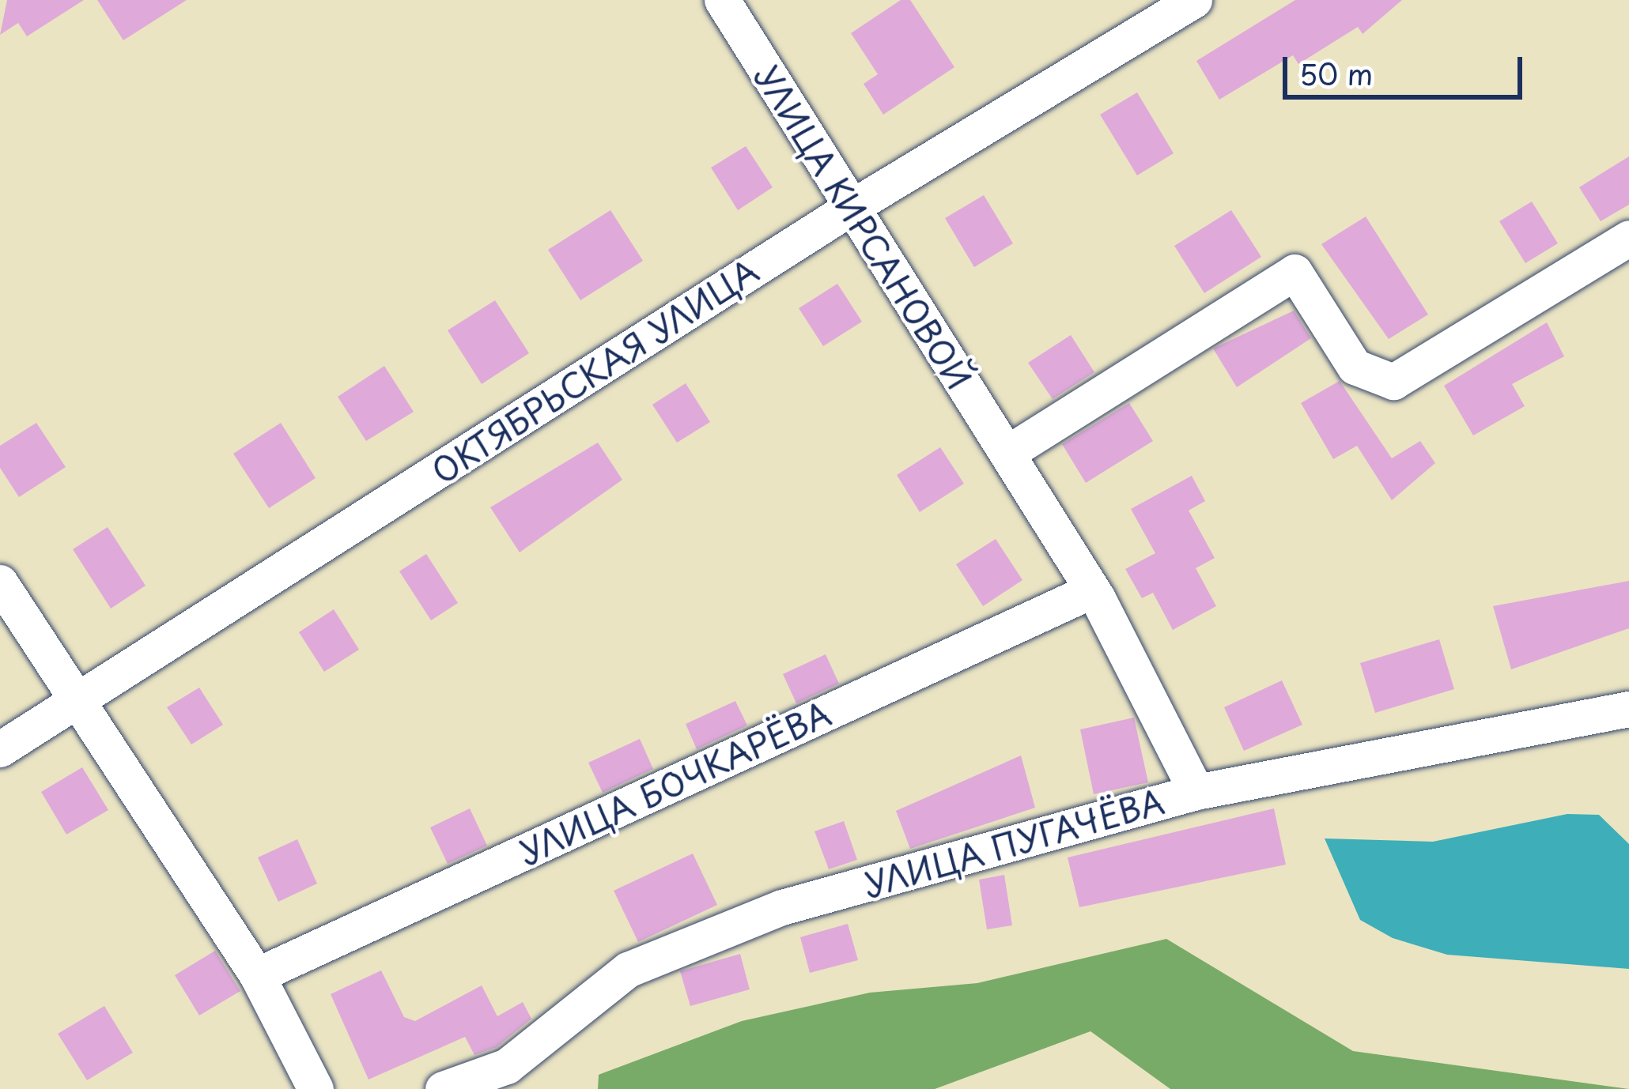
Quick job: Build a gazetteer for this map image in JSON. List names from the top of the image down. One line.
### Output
{"streets":{"street":["УЛИЦА КИРСАНОВОЙ","ОКТЯБРЬСКАЯ УЛИЦА","УЛИЦА БОЧКАРЁВА","УЛИЦА ПУГАЧЁВА"]},"crossings":[["УЛИЦА КИРСАНОВОЙ","ОКТЯБРЬСКАЯ УЛИЦА"],["УЛИЦА КИРСАНОВОЙ","УЛИЦА БОЧКАРЁВА"],["УЛИЦА КИРСАНОВОЙ","УЛИЦА ПУГАЧЁВА"]],"scale_bar":"50 m"}
